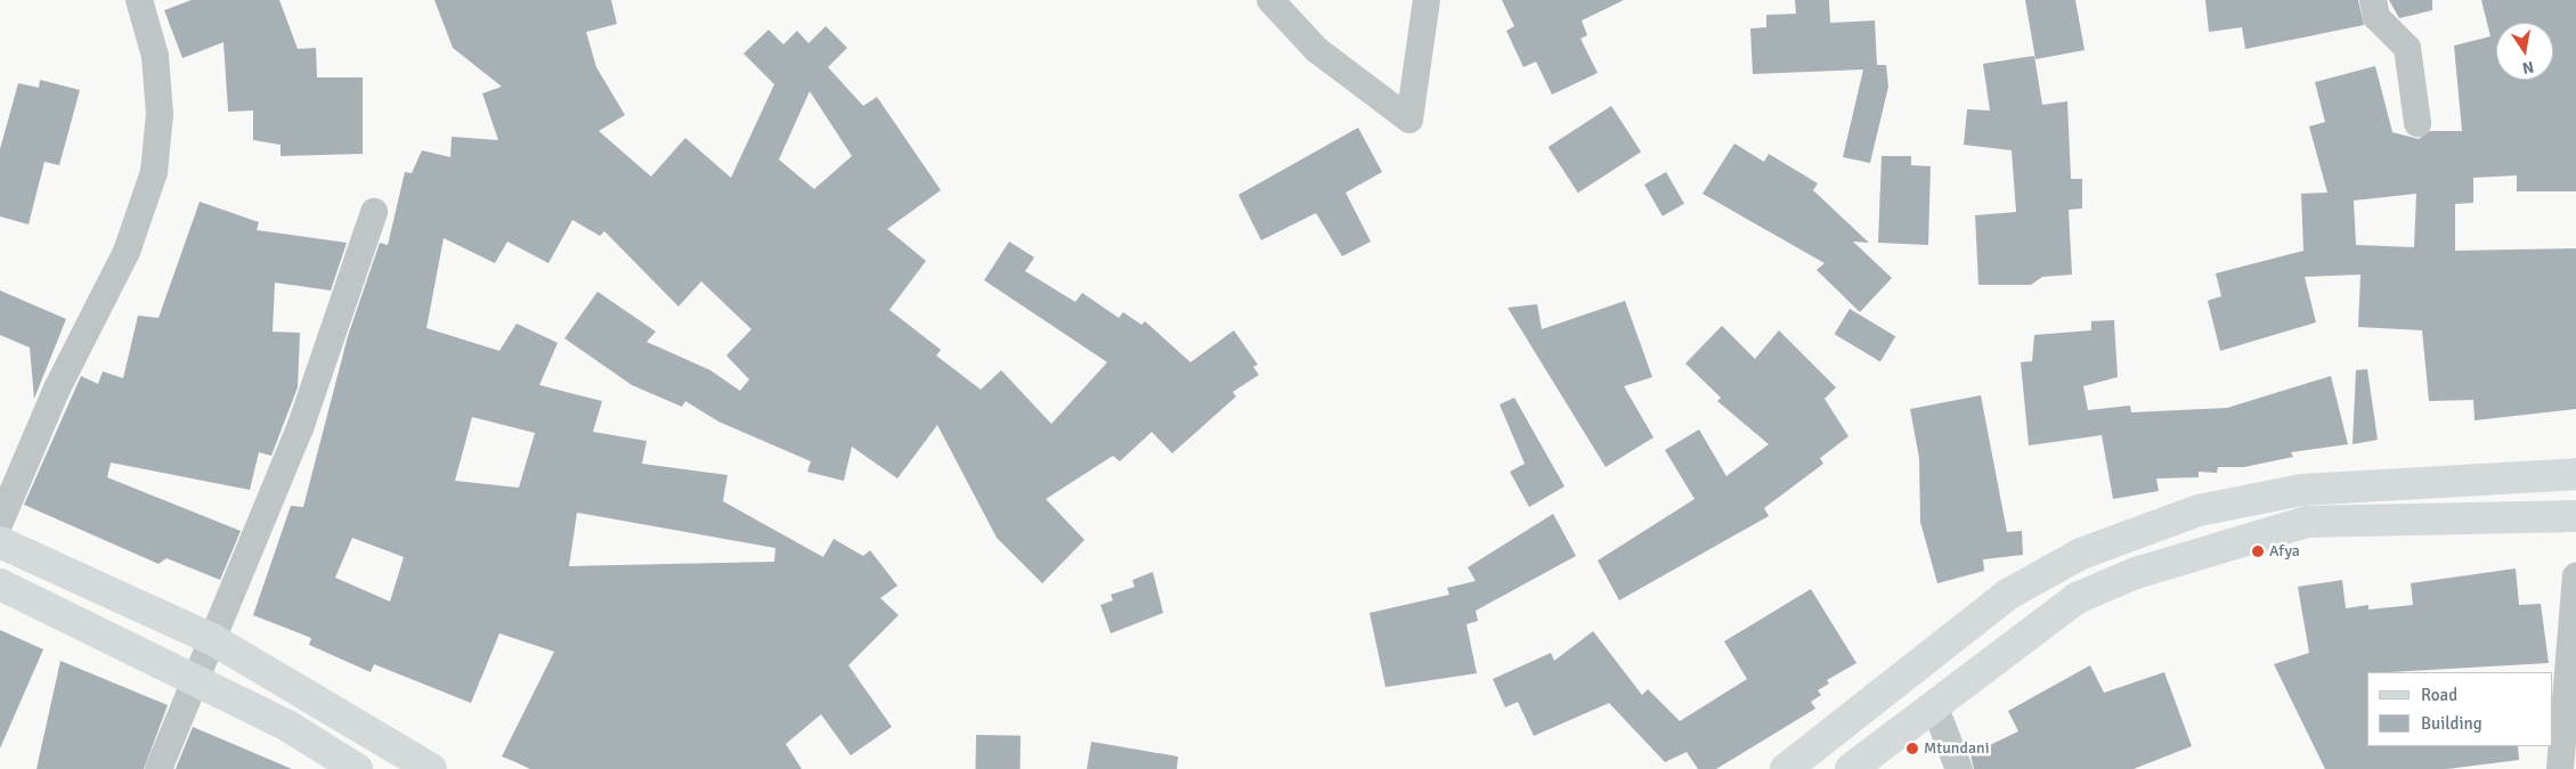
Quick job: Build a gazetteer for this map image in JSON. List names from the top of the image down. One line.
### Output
{"places":["Afya","Mtundani"],"legend":["Road","Building"],"north":"bottom"}
